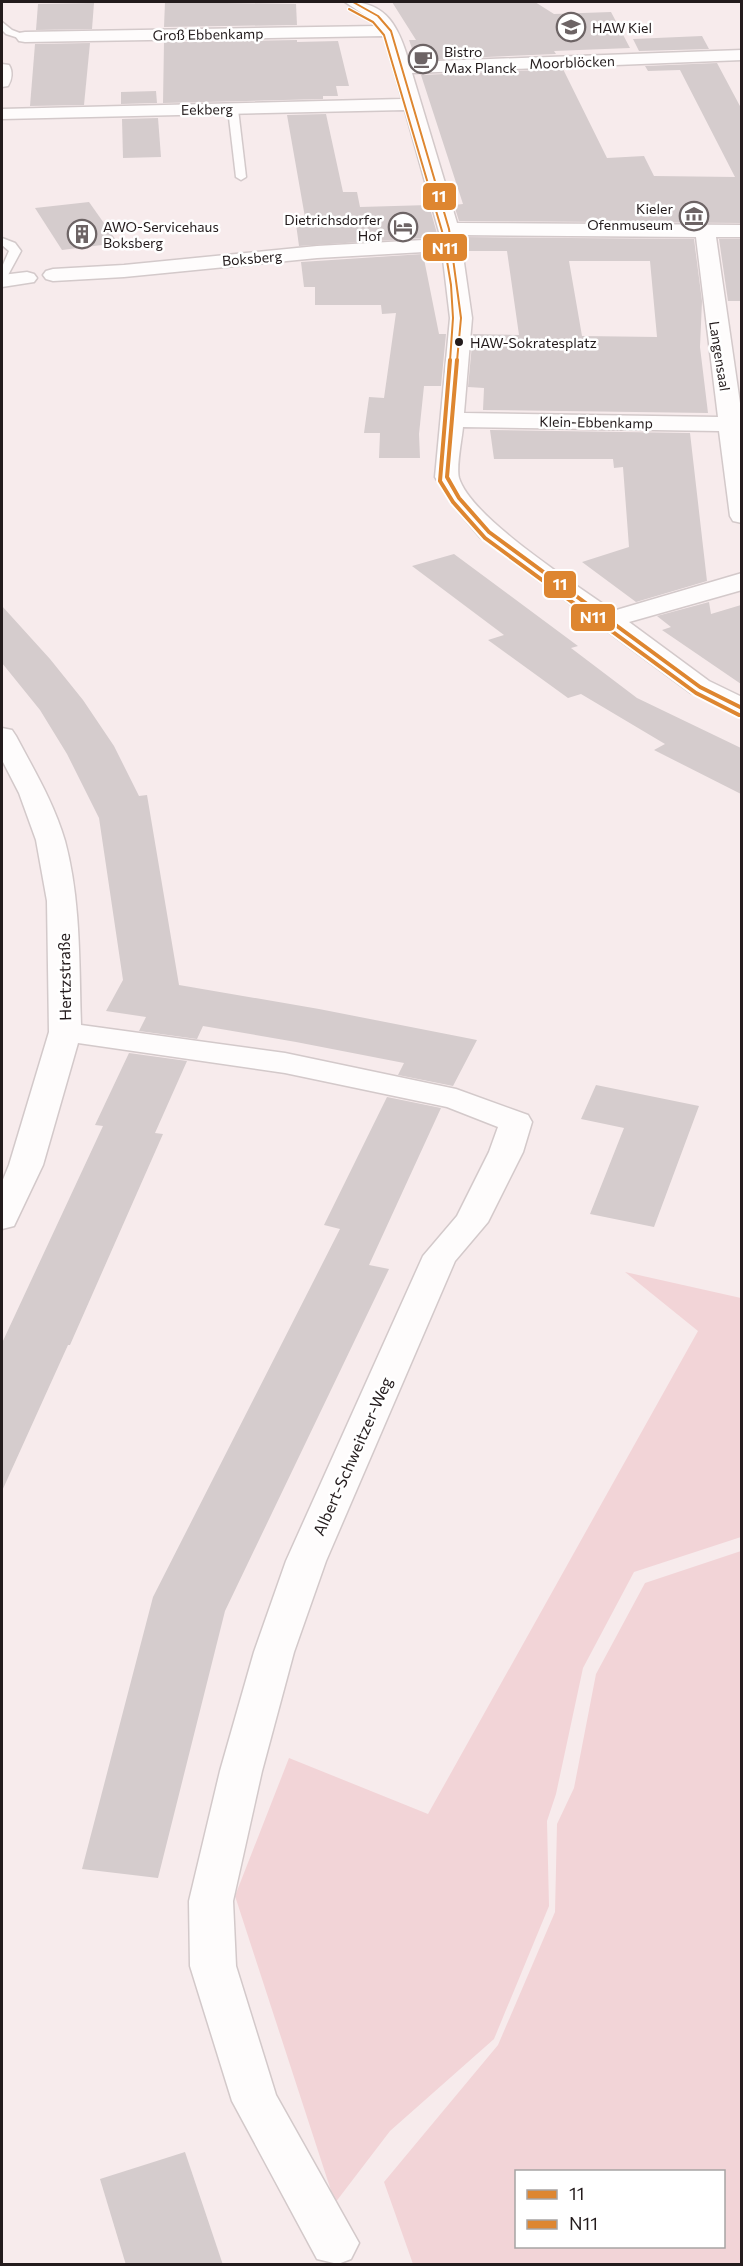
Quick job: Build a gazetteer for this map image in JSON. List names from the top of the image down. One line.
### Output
{"streets":{"street":["Groß Ebbenkamp","Moorblöcken","Eekberg","Boksberg","Langensaal","Klein-Ebbenkamp","Hertzstraße","Albert-Schweitzer-Weg"]},"crossings":[["Boksberg","Langensaal"],["Langensaal","Klein-Ebbenkamp"],["Hertzstraße","Albert-Schweitzer-Weg"]],"places":{"school or university":["HAW Kiel"],"cafe":["Bistro Max Planck"],"museum":["Kieler Ofenmuseum"],"hotel":["Dietrichsdorfer Hof"],"building":["AWO-Servicehaus Boksberg"],"other":["HAW-Sokratesplatz"]},"lines":["transit line 11","transit line N11"],"legend":["11","N11"]}
